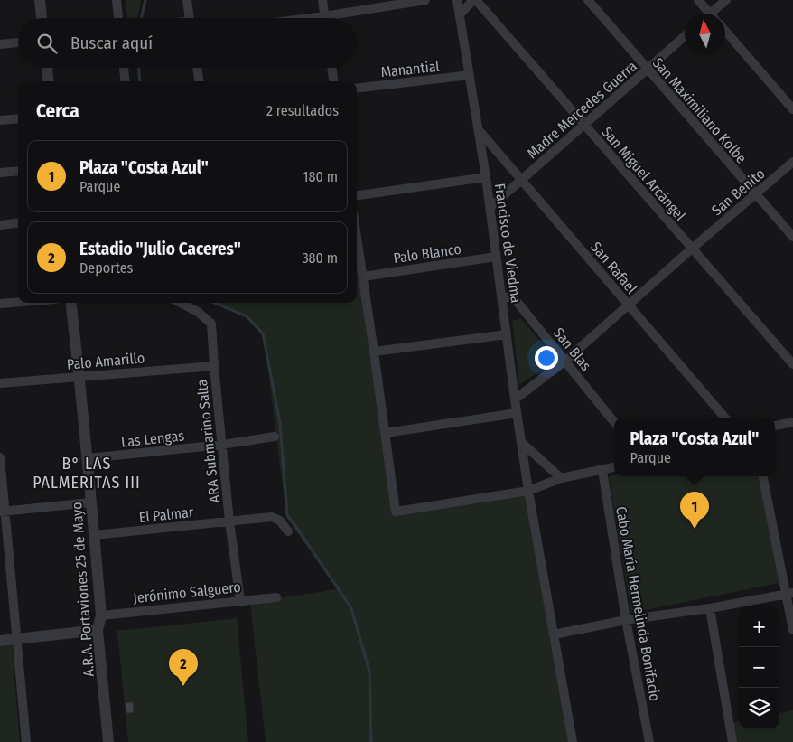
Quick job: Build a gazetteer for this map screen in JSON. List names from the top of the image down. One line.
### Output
{"streets":{"street":["Manantial","Madre Mercedes Guerra","San Maximiliano Kolbe","San Miguel Arcángel","San Benito","Francisco de Viedma","Palo Blanco","San Rafael","San Blas","Palo Amarillo","Las Lengas","ARA Submarino Salta","El Palmar","A.R.A. Portaviones 25 de Mayo","Jerónimo Salguero","Cabo María Hermelinda Bonifacio"]},"crossings":[["Manantial","Francisco de Viedma"],["Madre Mercedes Guerra","San Maximiliano Kolbe"],["Madre Mercedes Guerra","San Miguel Arcángel"],["Madre Mercedes Guerra","Francisco de Viedma"],["Madre Mercedes Guerra","San Rafael"],["San Maximiliano Kolbe","San Benito"],["San Miguel Arcángel","San Benito"],["San Benito","Francisco de Viedma"],["San Benito","San Rafael"],["San Benito","San Blas"],["Francisco de Viedma","Palo Blanco"],["Francisco de Viedma","San Rafael"],["Francisco de Viedma","San Blas"],["Palo Amarillo","ARA Submarino Salta"],["Palo Amarillo","A.R.A. Portaviones 25 de Mayo"],["Las Lengas","ARA Submarino Salta"],["Las Lengas","A.R.A. Portaviones 25 de Mayo"],["ARA Submarino Salta","El Palmar"],["ARA Submarino Salta","Jerónimo Salguero"],["El Palmar","A.R.A. Portaviones 25 de Mayo"],["A.R.A. Portaviones 25 de Mayo","Jerónimo Salguero"]],"districts":["B° LAS PALMERITAS III"],"north":"top","page":{"search":"Buscar aquí","heading":["Cerca","2 resultados"],"list":[{"mark":"1","name":"Plaza \"Costa Azul\"","note":"Parque","value":"180 m"},{"mark":"2","name":"Estadio \"Julio Caceres\"","note":"Deportes","value":"380 m"}],"popup":["Plaza \"Costa Azul\"","Parque"],"pins":["1","2"],"map_buttons":["+","−"]}}
